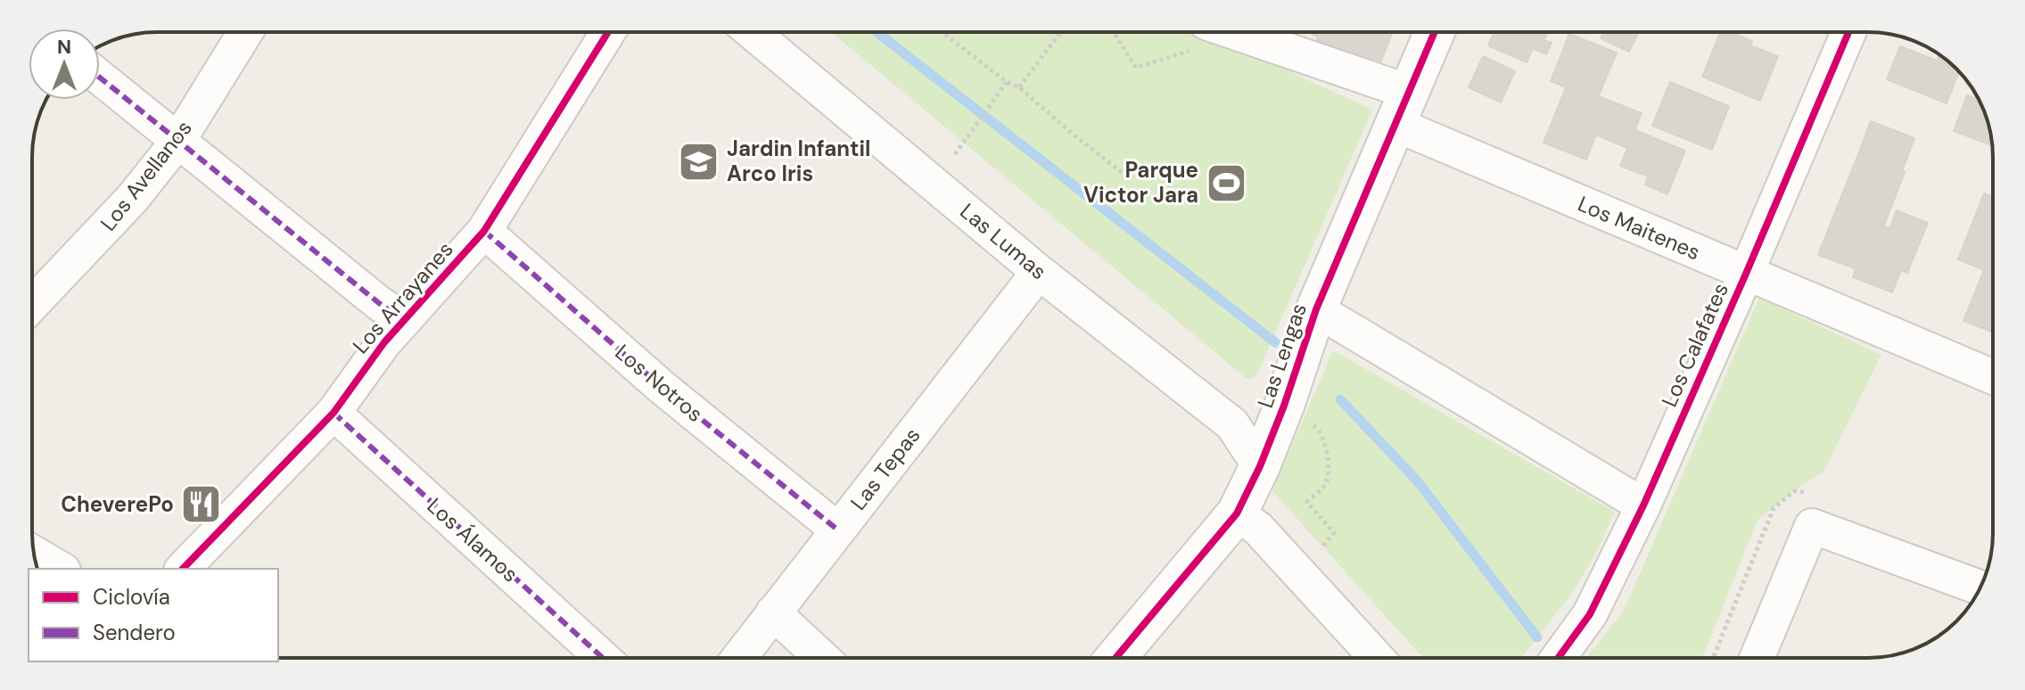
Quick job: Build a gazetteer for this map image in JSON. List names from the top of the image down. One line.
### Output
{"streets":{"street":["Los Avellanos","Los Maitenes","Las Lumas","Los Arrayanes","Los Calafates","Las Lengas","Los Notros","Las Tepas","Los Álamos"]},"crossings":[["Los Maitenes","Los Calafates"],["Los Maitenes","Las Lengas"],["Las Lumas","Las Lengas"],["Las Lumas","Las Tepas"],["Los Arrayanes","Los Notros"],["Los Arrayanes","Los Álamos"],["Los Notros","Las Tepas"]],"places":{"school or university":["Jardin Infantil Arco Iris"],"sports":["Parque Victor Jara"],"restaurant":["CheverePo"]},"legend":["Ciclovía","Sendero"],"north":"top"}
